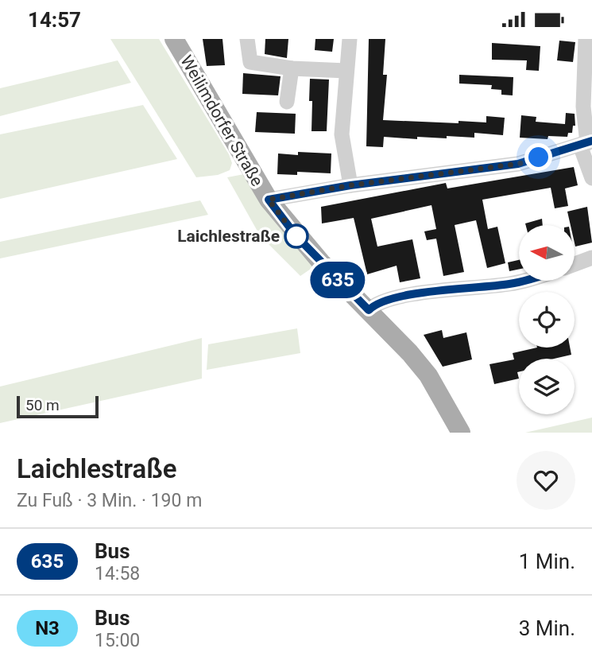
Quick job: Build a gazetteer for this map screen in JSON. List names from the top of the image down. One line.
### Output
{"streets":{"main road":["Weilimdorfer Straße"]},"places":["Laichlestraße"],"lines":["bus line 635"],"scale_bar":"50 m","north":"left","page":{"status":"14:57","on_map":"635","scale":"50 m","heading":["Laichlestraße","Zu Fuß · 3 Min. · 190 m"],"list":[{"mark":"635","name":"Bus","note":"14:58","value":"1 Min."},{"mark":"N3","name":"Bus","note":"15:00","value":"3 Min."}]}}
